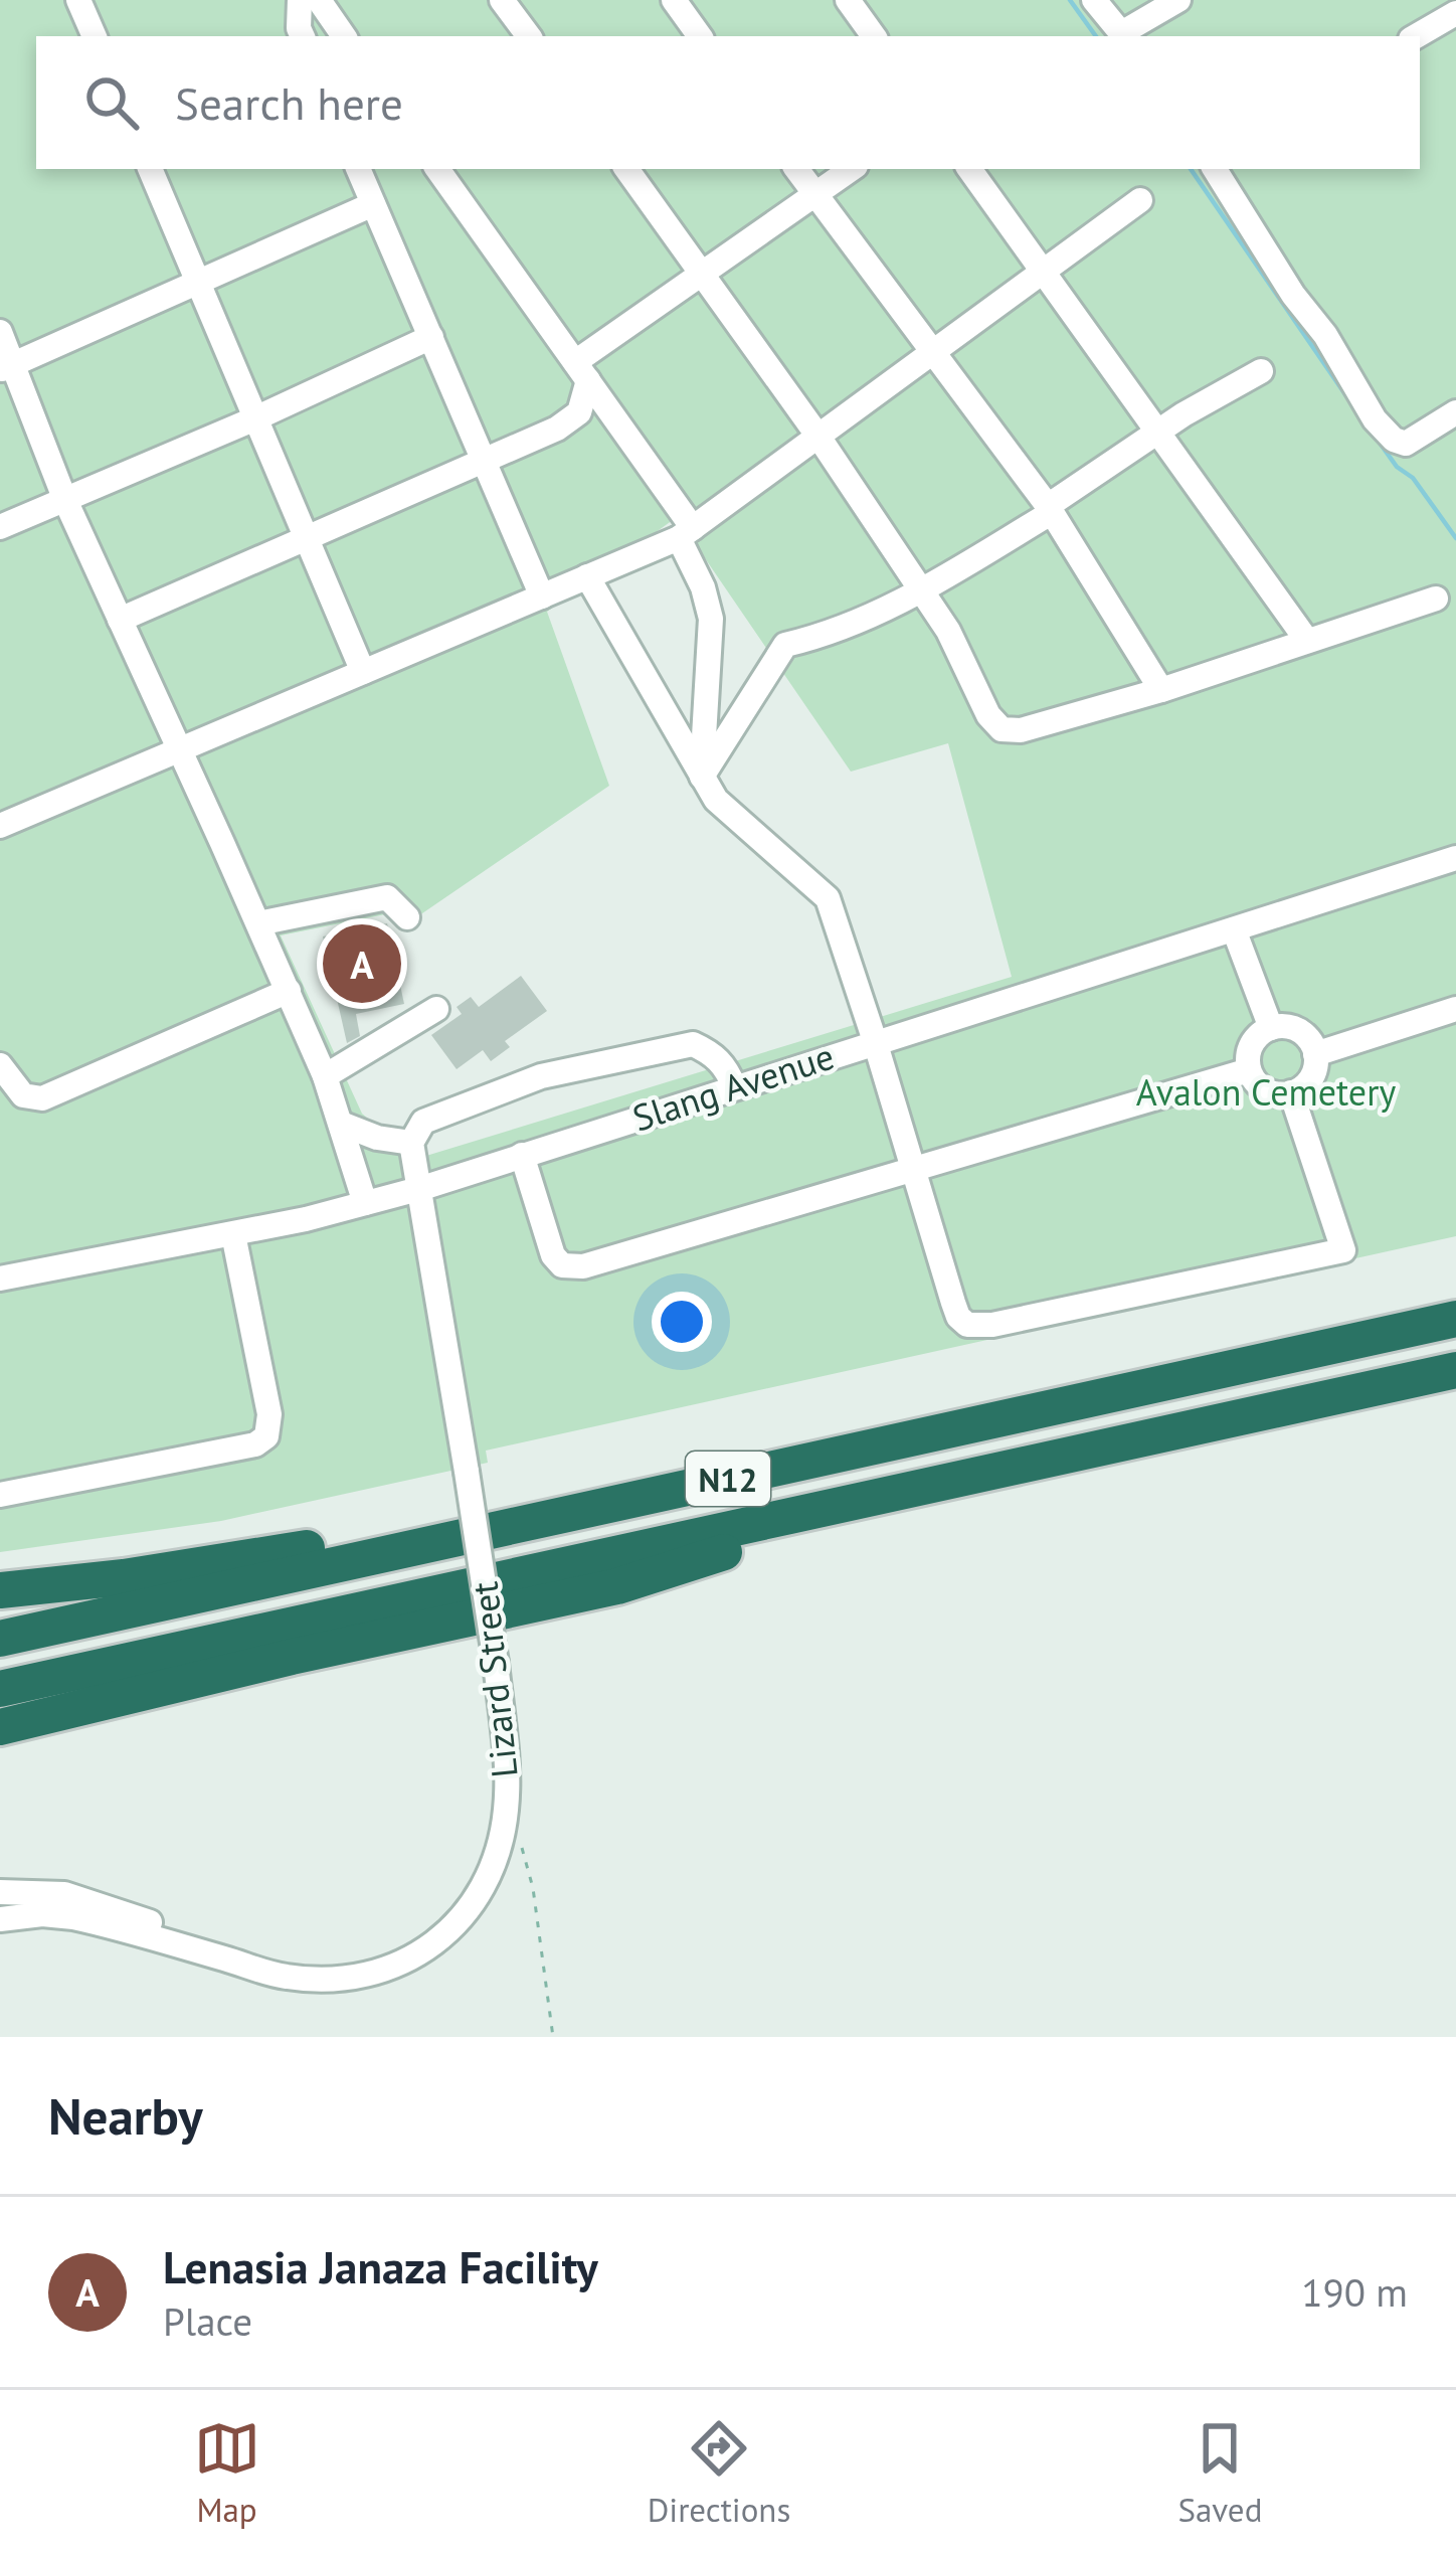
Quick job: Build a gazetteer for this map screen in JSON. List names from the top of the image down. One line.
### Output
{"streets":{"highway":["N12"],"lane":["Slang Avenue","Lizard Street"]},"crossings":[["Slang Avenue","Lizard Street"]],"parks":["Avalon Cemetery"],"page":{"search":"Search here","pins":"A","heading":"Nearby","list":[{"mark":"A","name":"Lenasia Janaza Facility","note":"Place","value":"190 m"}],"nav":["Map","Directions","Saved"]}}
